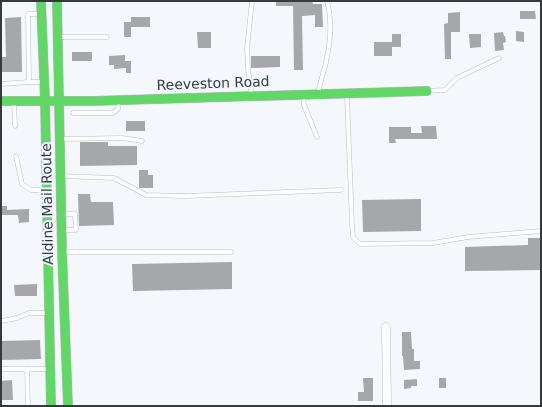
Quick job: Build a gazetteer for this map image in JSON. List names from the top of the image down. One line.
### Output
{"streets":{"main road":["Reeveston Road","Aldine Mail Route"]},"crossings":[["Reeveston Road","Aldine Mail Route"]]}
